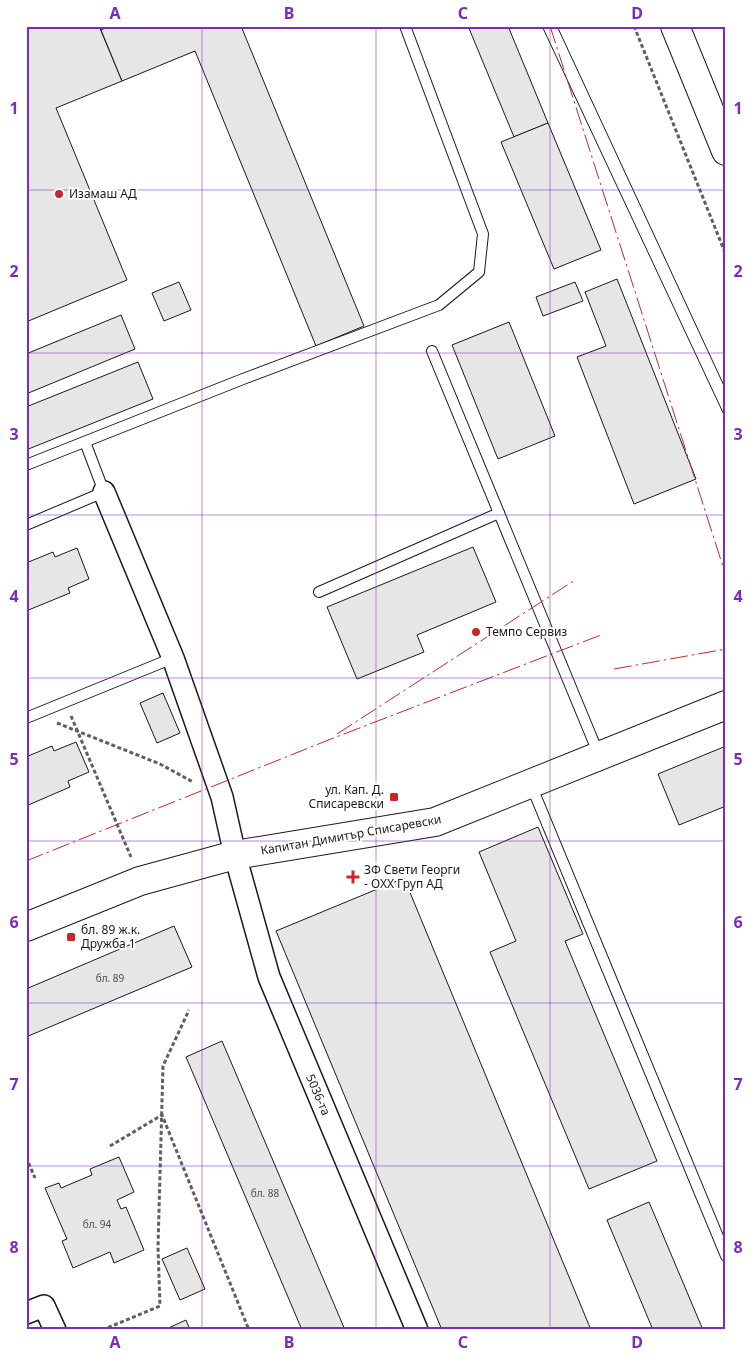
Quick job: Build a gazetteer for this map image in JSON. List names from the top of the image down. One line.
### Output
{"streets":{"street":["Капитан Димитър Списаревски","5036-та"]},"crossings":[["Капитан Димитър Списаревски","5036-та"]],"places":{"other":["Изамаш АД","Темпо Сервиз"],"transit":["ул. Кап. Д. Списаревски","бл. 89 ж.к. Дружба 1"],"health":["ЗФ Свети Георги - ОХХ Груп АД"]},"house_numbers":["бл. 89","бл. 88","бл. 94"],"grid":{"columns":["A","B","C","D"],"rows":["1","2","3","4","5","6","7","8"]}}
